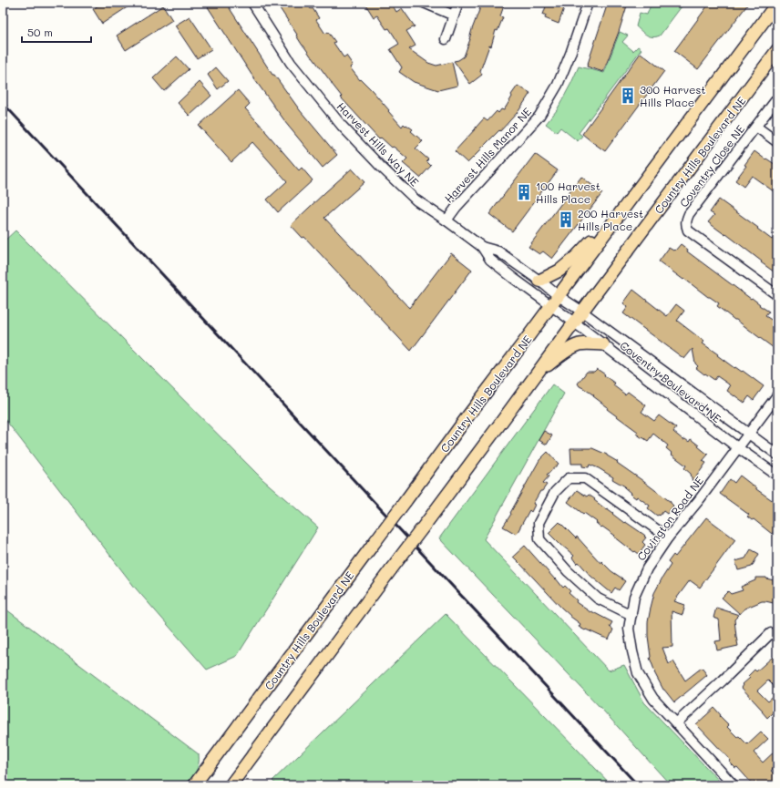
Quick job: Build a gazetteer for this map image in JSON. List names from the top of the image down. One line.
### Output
{"streets":{"main road":["Country Hills Boulevard NE"],"street":["Harvest Hills Way NE","Harvest Hills Manor NE","Coventry Close NE","Coventry Boulevard NE","Covington Road NE"]},"crossings":[["Harvest Hills Way NE","Harvest Hills Manor NE"],["Harvest Hills Way NE","Country Hills Boulevard NE"],["Harvest Hills Way NE","Coventry Boulevard NE"],["Country Hills Boulevard NE","Coventry Boulevard NE"],["Coventry Boulevard NE","Covington Road NE"]],"places":{"building":["300 Harvest Hills Place","100 Harvest Hills Place","200 Harvest Hills Place"]},"scale_bar":"50 m"}
